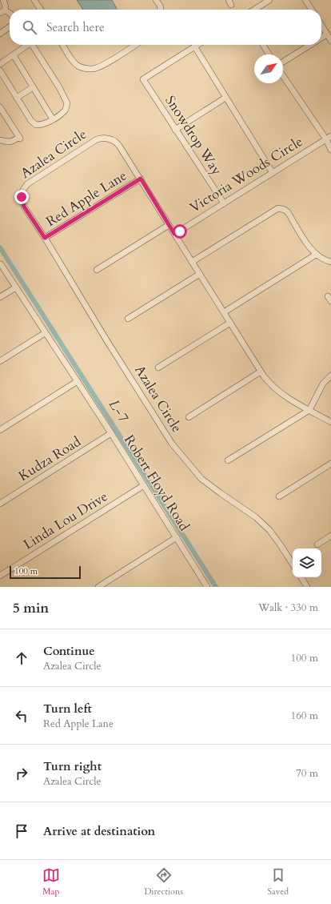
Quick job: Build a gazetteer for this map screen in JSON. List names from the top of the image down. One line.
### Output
{"streets":{"street":["Snowdrop Way","Azalea Circle","Victoria Woods Circle","Red Apple Lane","Kudza Road","Robert Floyd Road","Linda Lou Drive"]},"crossings":[["Snowdrop Way","Victoria Woods Circle"],["Azalea Circle","Victoria Woods Circle"],["Azalea Circle","Red Apple Lane"],["Kudza Road","Robert Floyd Road"],["Robert Floyd Road","Linda Lou Drive"]],"water":["L-7"],"scale_bar":"100 m","north":"top right","page":{"search":"Search here","scale":"100 m","heading":["5 min","Walk · 330 m"],"list":[["Continue","Azalea Circle","100 m"],["Turn left","Red Apple Lane","160 m"],["Turn right","Azalea Circle","70 m"],"Arrive at destination"],"nav":["Map","Directions","Saved"]}}
